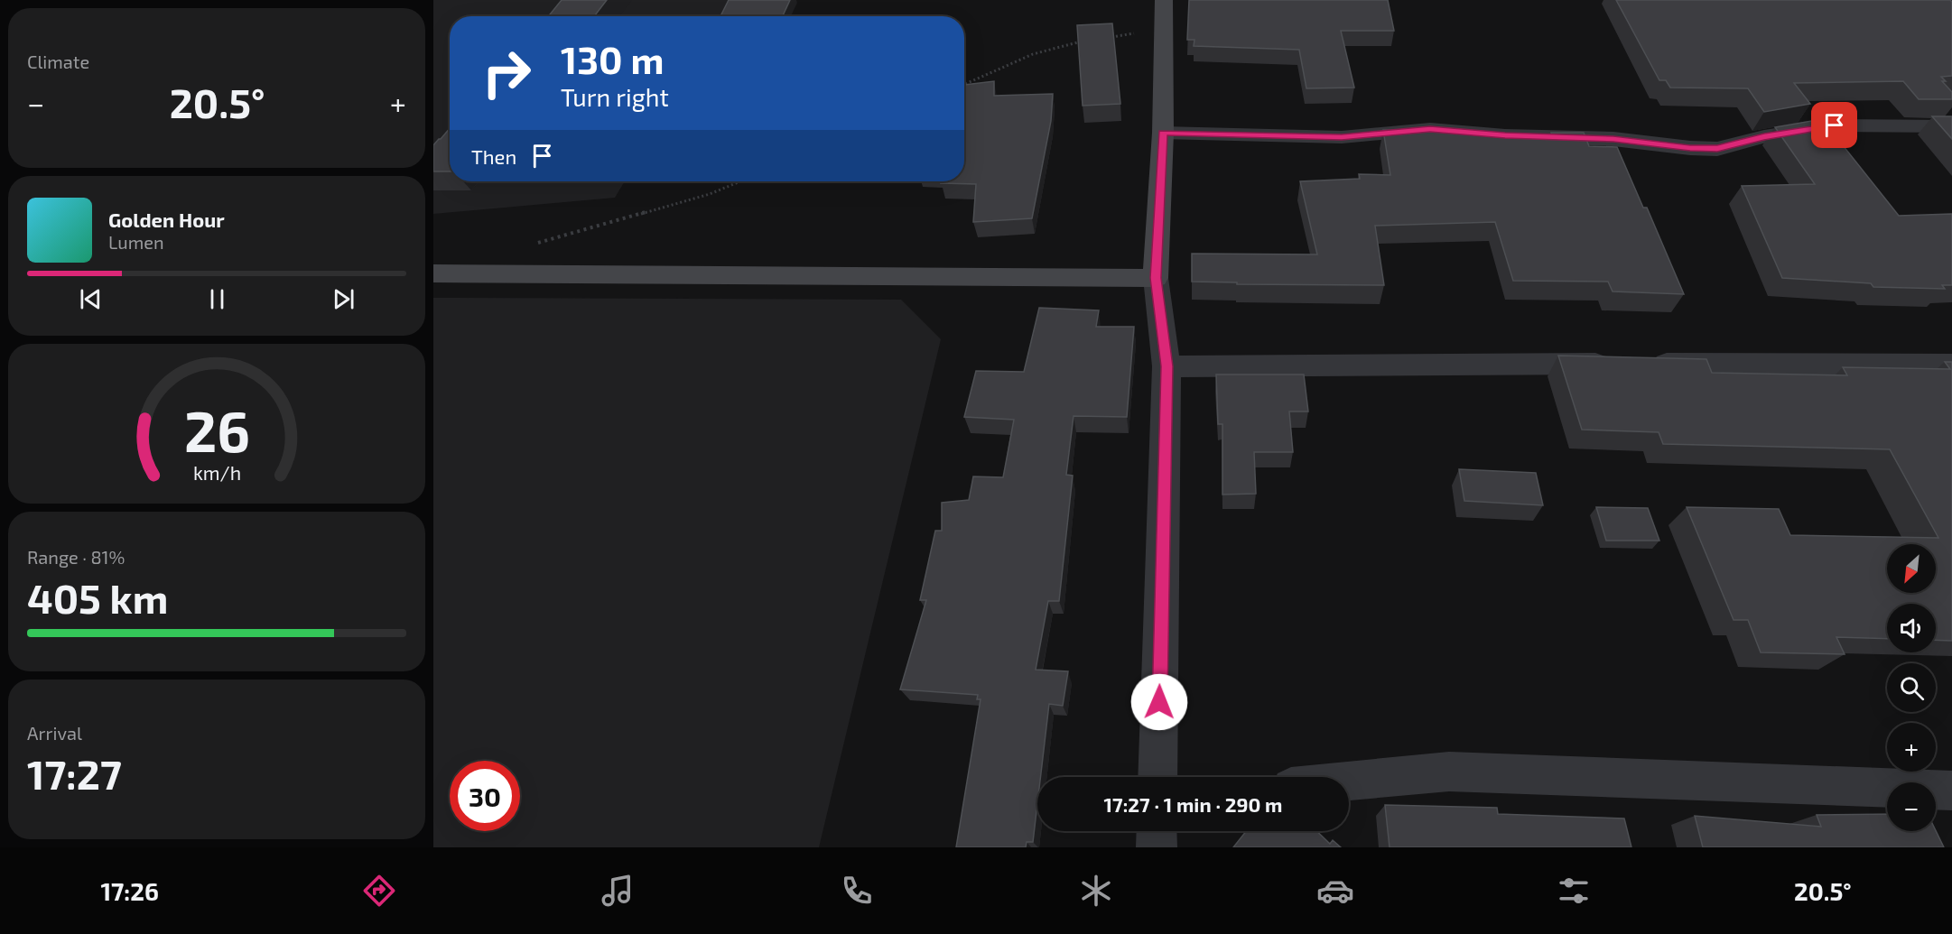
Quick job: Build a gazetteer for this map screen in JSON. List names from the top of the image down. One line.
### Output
{"north":"bottom left","page":{"tile":["Climate",["Range · 81%","405 km"],["Arrival","17:27"]],"turn":["130 m","Turn right"],"heat":["−","20.5°","+"],"then":"Then","song":["Golden Hour","Lumen"],"map_buttons":["+","−"],"limit":"30","trip":"17:27 · 1 min · 290 m","tabs":["17:26","20.5°"],"gauge":["26","km/h"]}}
